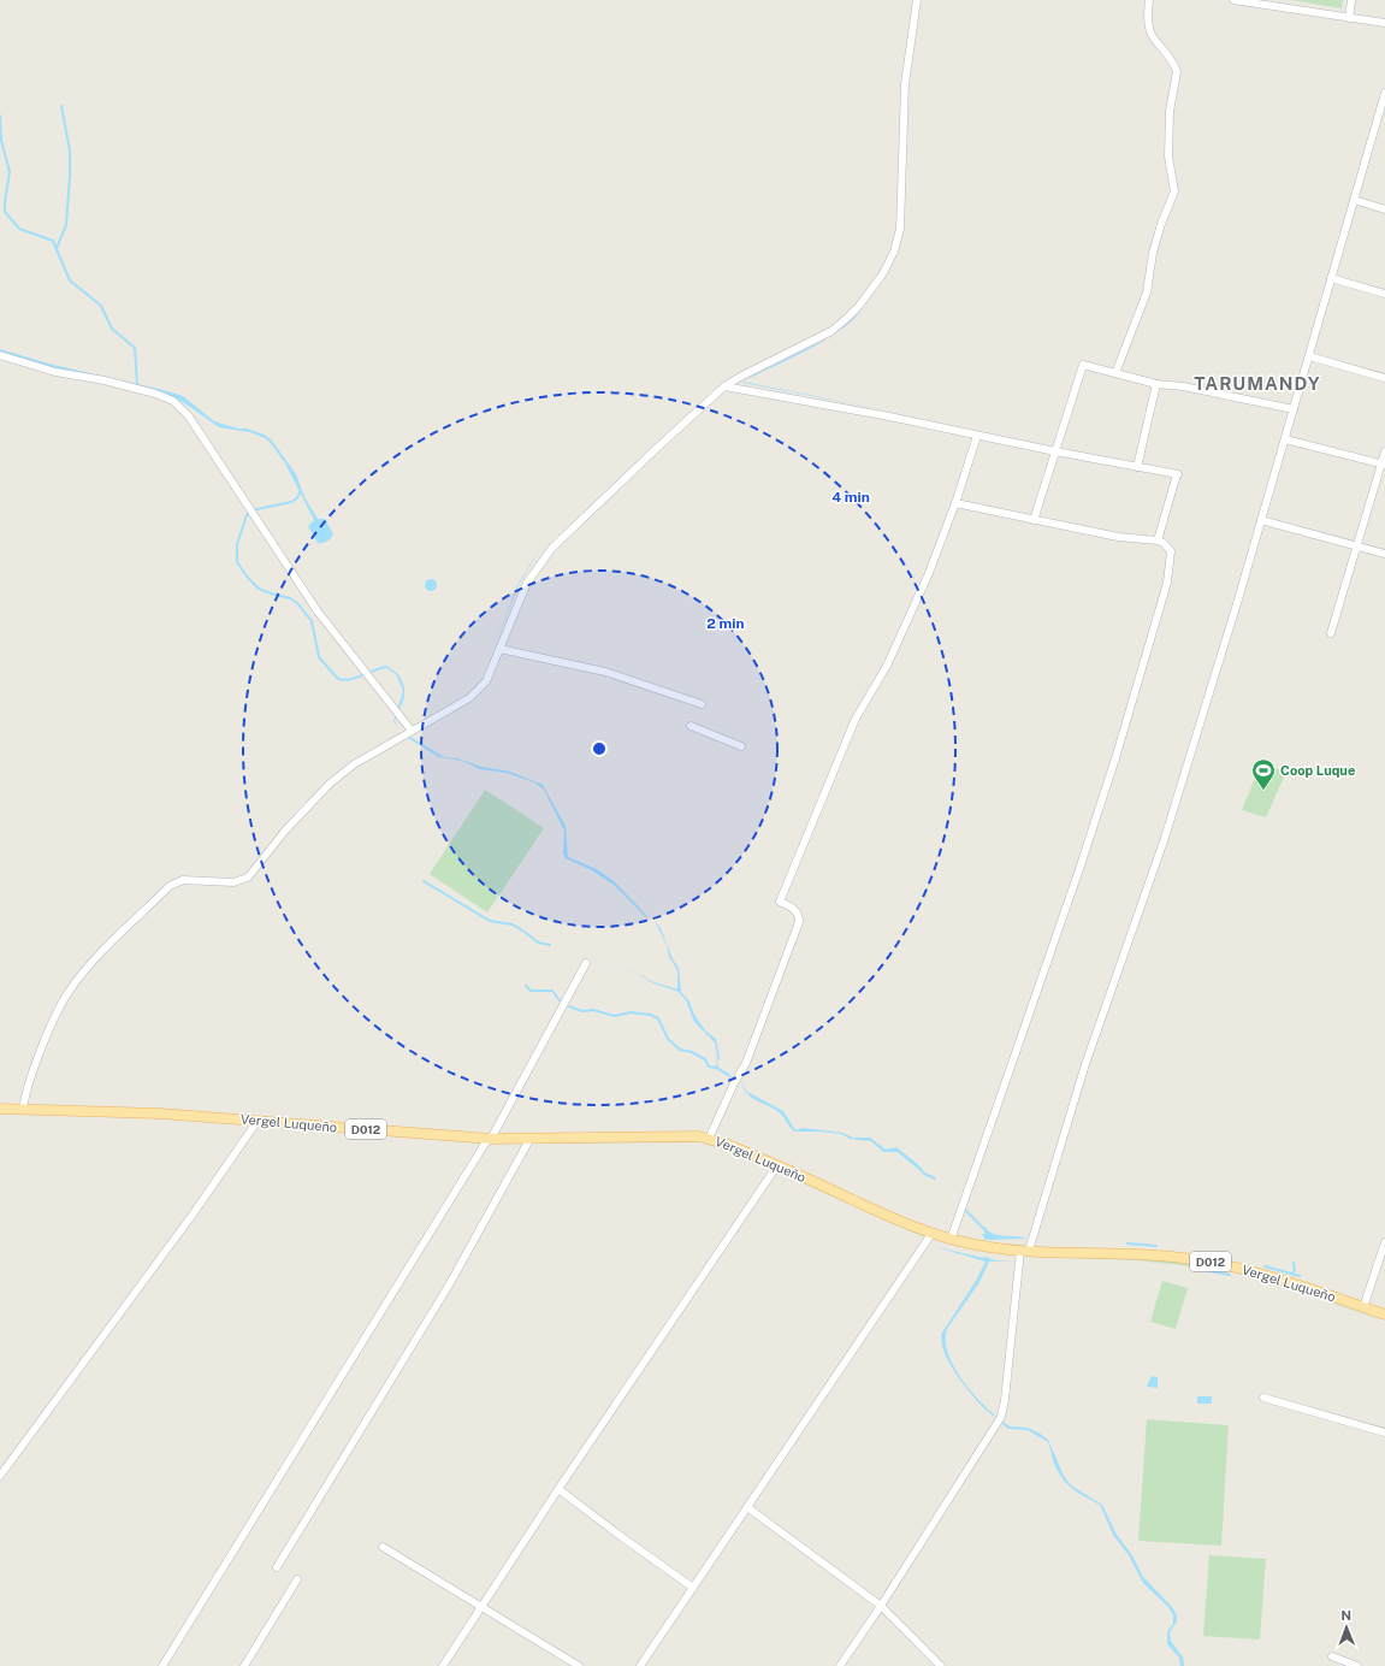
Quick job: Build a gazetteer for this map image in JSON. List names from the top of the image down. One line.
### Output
{"streets":{"main road":["Vergel Luqueño","D012"]},"districts":["TARUMANDY"],"places":{"sports":["Coop Luque"]},"north":"top","rings":["4 min","2 min"]}
